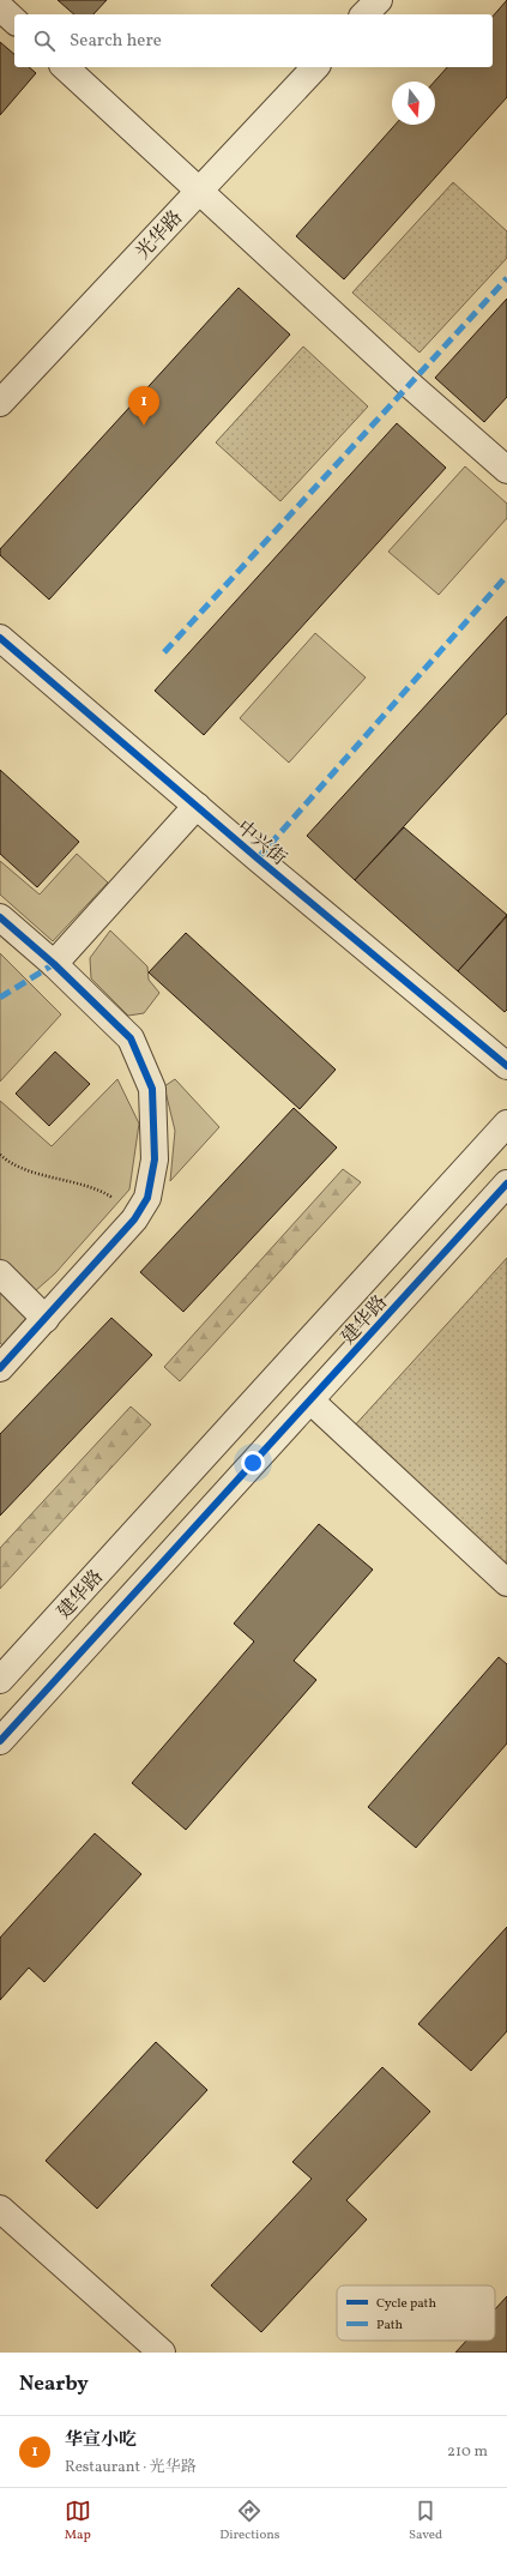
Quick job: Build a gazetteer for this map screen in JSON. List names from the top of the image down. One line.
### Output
{"streets":{"street":["光华路","中兴街","建华路"]},"legend":["Cycle path","Path"],"north":"bottom","page":{"search":"Search here","pins":"1","heading":"Nearby","list":[{"mark":"1","name":"华宣小吃","note":"Restaurant · 光华路","value":"210 m"}],"nav":["Map","Directions","Saved"]}}
